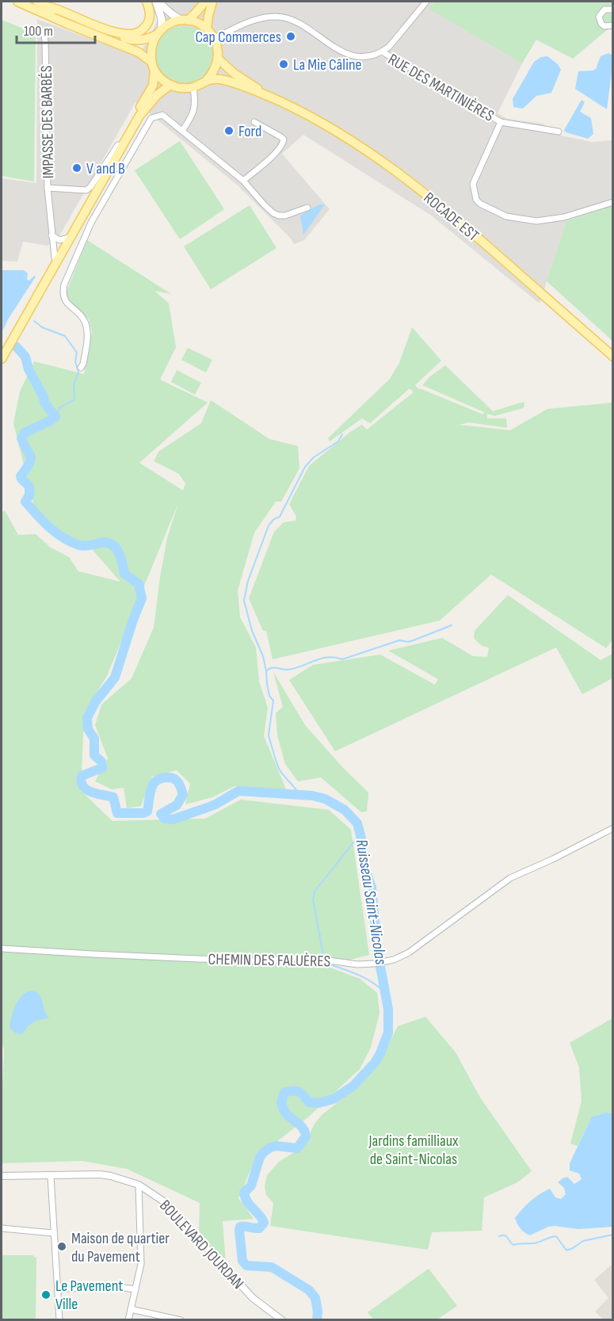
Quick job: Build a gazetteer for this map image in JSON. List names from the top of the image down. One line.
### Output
{"streets":{"main road":["ROCADE EST"],"street":["RUE DES MARTINIÈRES","IMPASSE DES BARBÉS","CHEMIN DES FALUÈRES","BOULEVARD JOURDAN"]},"water":["Ruisseau Saint-Nicolas"],"parks":["Jardins familliaux de Saint-Nicolas"],"places":["Cap Commerces","La Mie Câline","Ford","V and B","Maison de quartier du Pavement","Le Pavement Ville"],"scale_bar":"100 m"}
